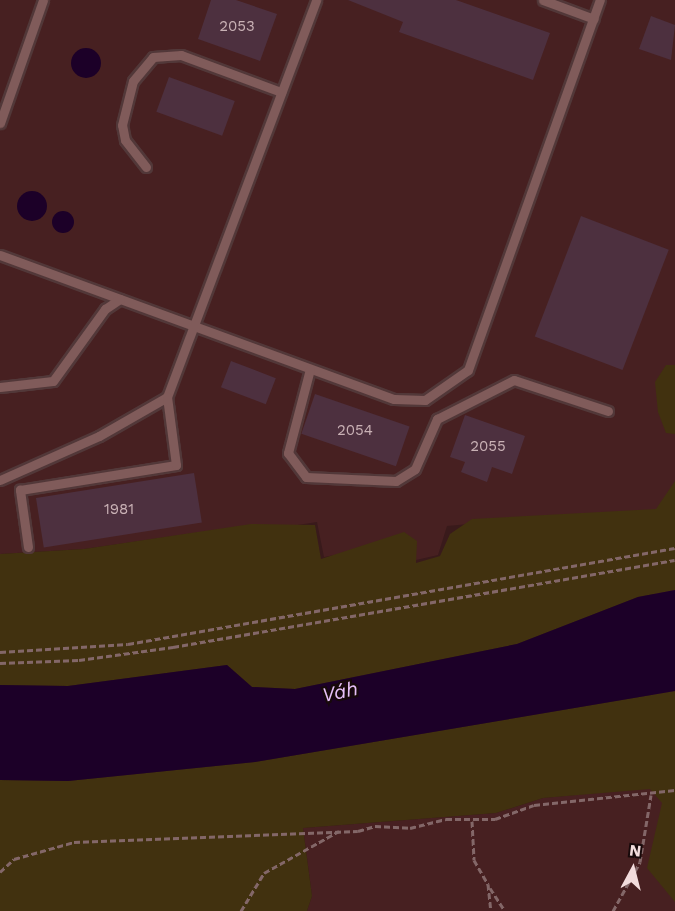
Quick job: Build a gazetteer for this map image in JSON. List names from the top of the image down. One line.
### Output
{"water":["Váh"],"house_numbers":["2053","2054","2055","1981"],"north":"top"}
